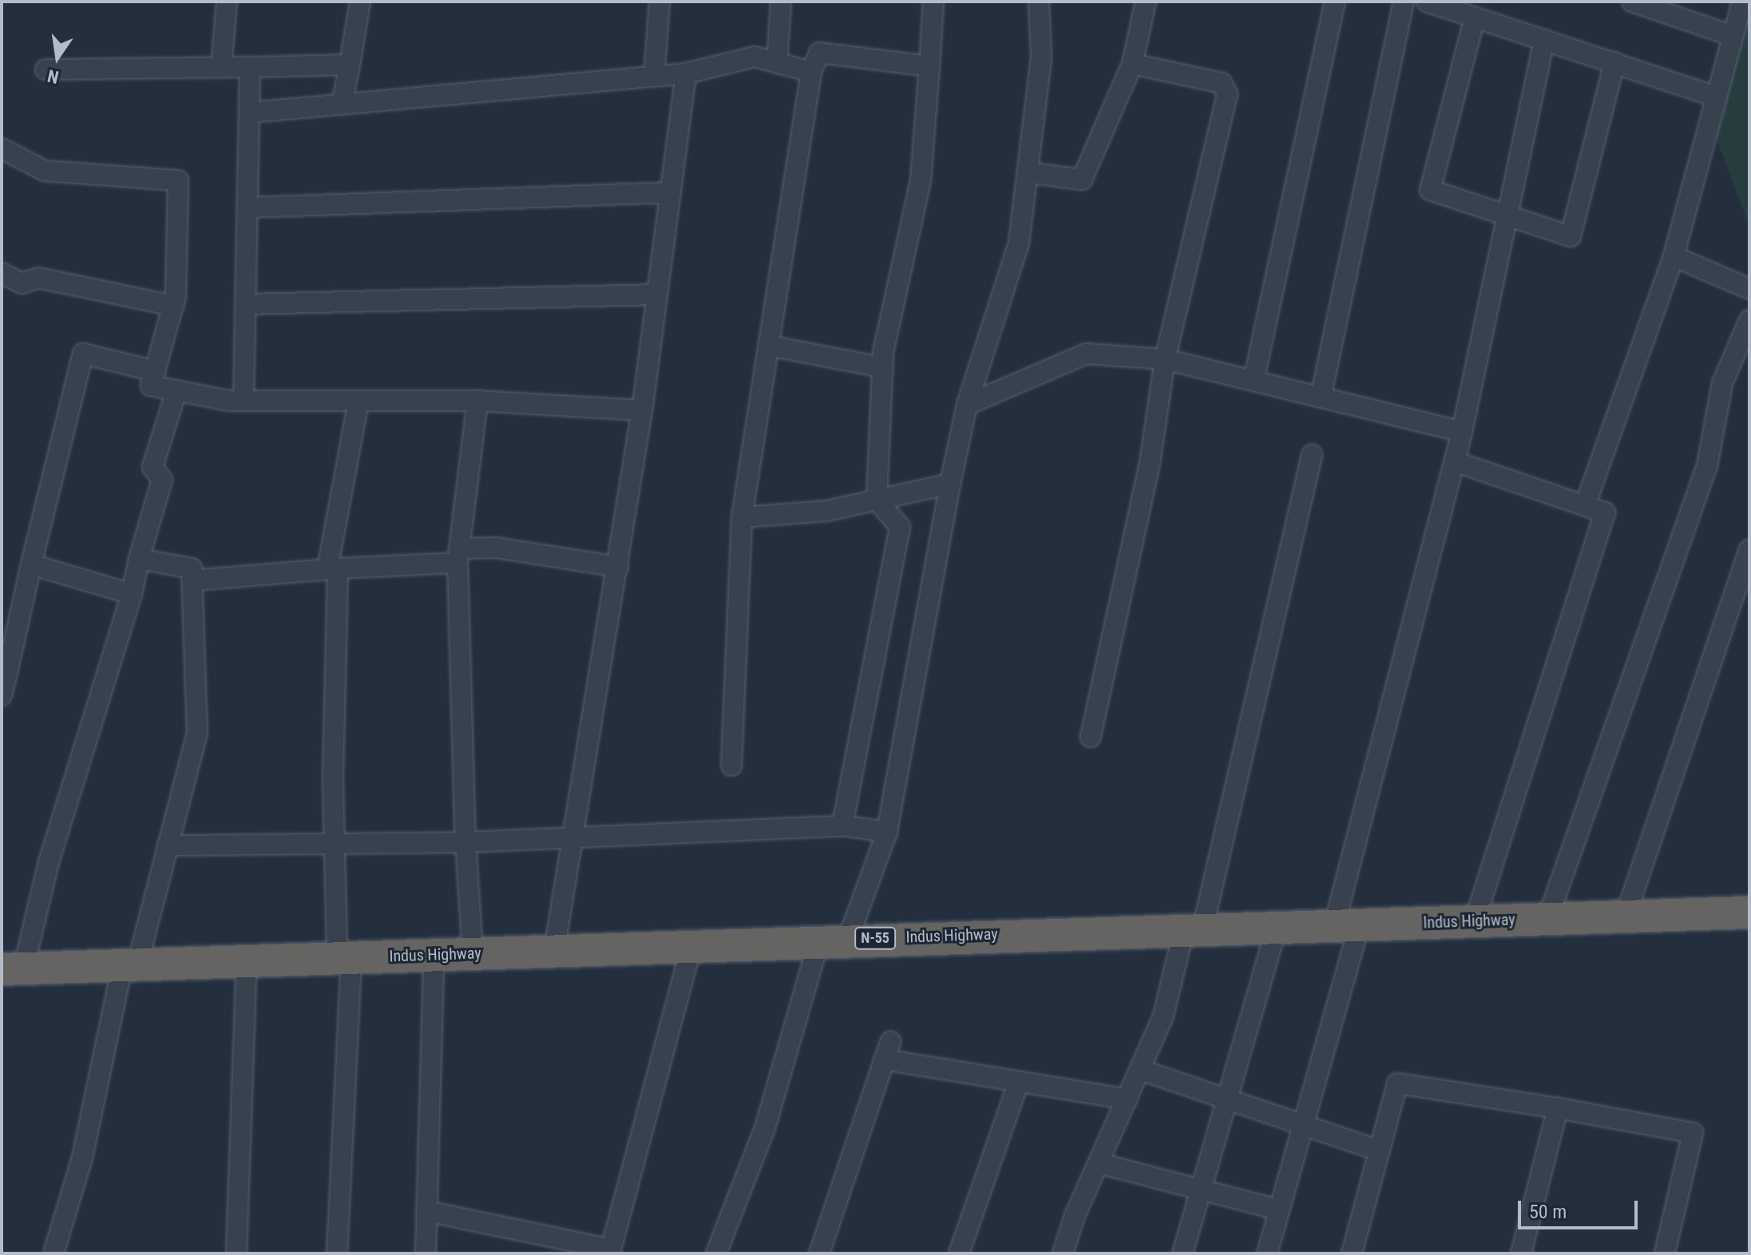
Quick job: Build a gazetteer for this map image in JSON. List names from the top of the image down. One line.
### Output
{"streets":{"highway":["Indus Highway","N-55"]},"scale_bar":"50 m","north":"bottom"}
